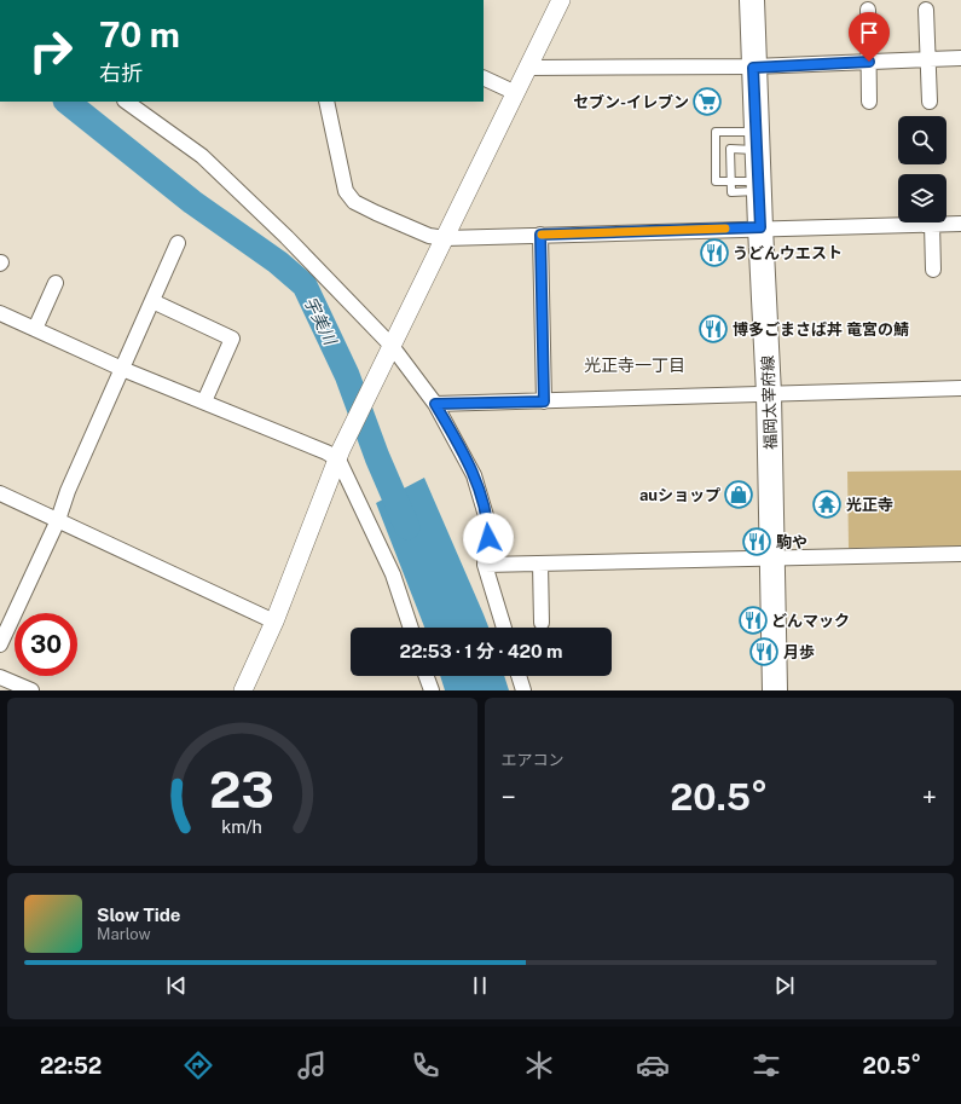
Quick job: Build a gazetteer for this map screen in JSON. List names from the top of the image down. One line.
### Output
{"streets":{"main road":["福岡太宰府線"]},"districts":["光正寺一丁目"],"water":["宇美川"],"places":{"supermarket":["セブン-イレブン"],"restaurant":["うどんウエスト","博多ごまさば丼 竜宮の鯖","駒や","どんマック","月歩"],"shop":["auショップ"],"temple":["光正寺"]},"page":{"turn":["70 m","右折"],"limit":"30","trip":"22:53 · 1 分 · 420 m","tile":"エアコン","heat":["−","20.5°","+"],"song":["Slow Tide","Marlow"],"tabs":["22:52","20.5°"],"gauge":["23","km/h"]}}
